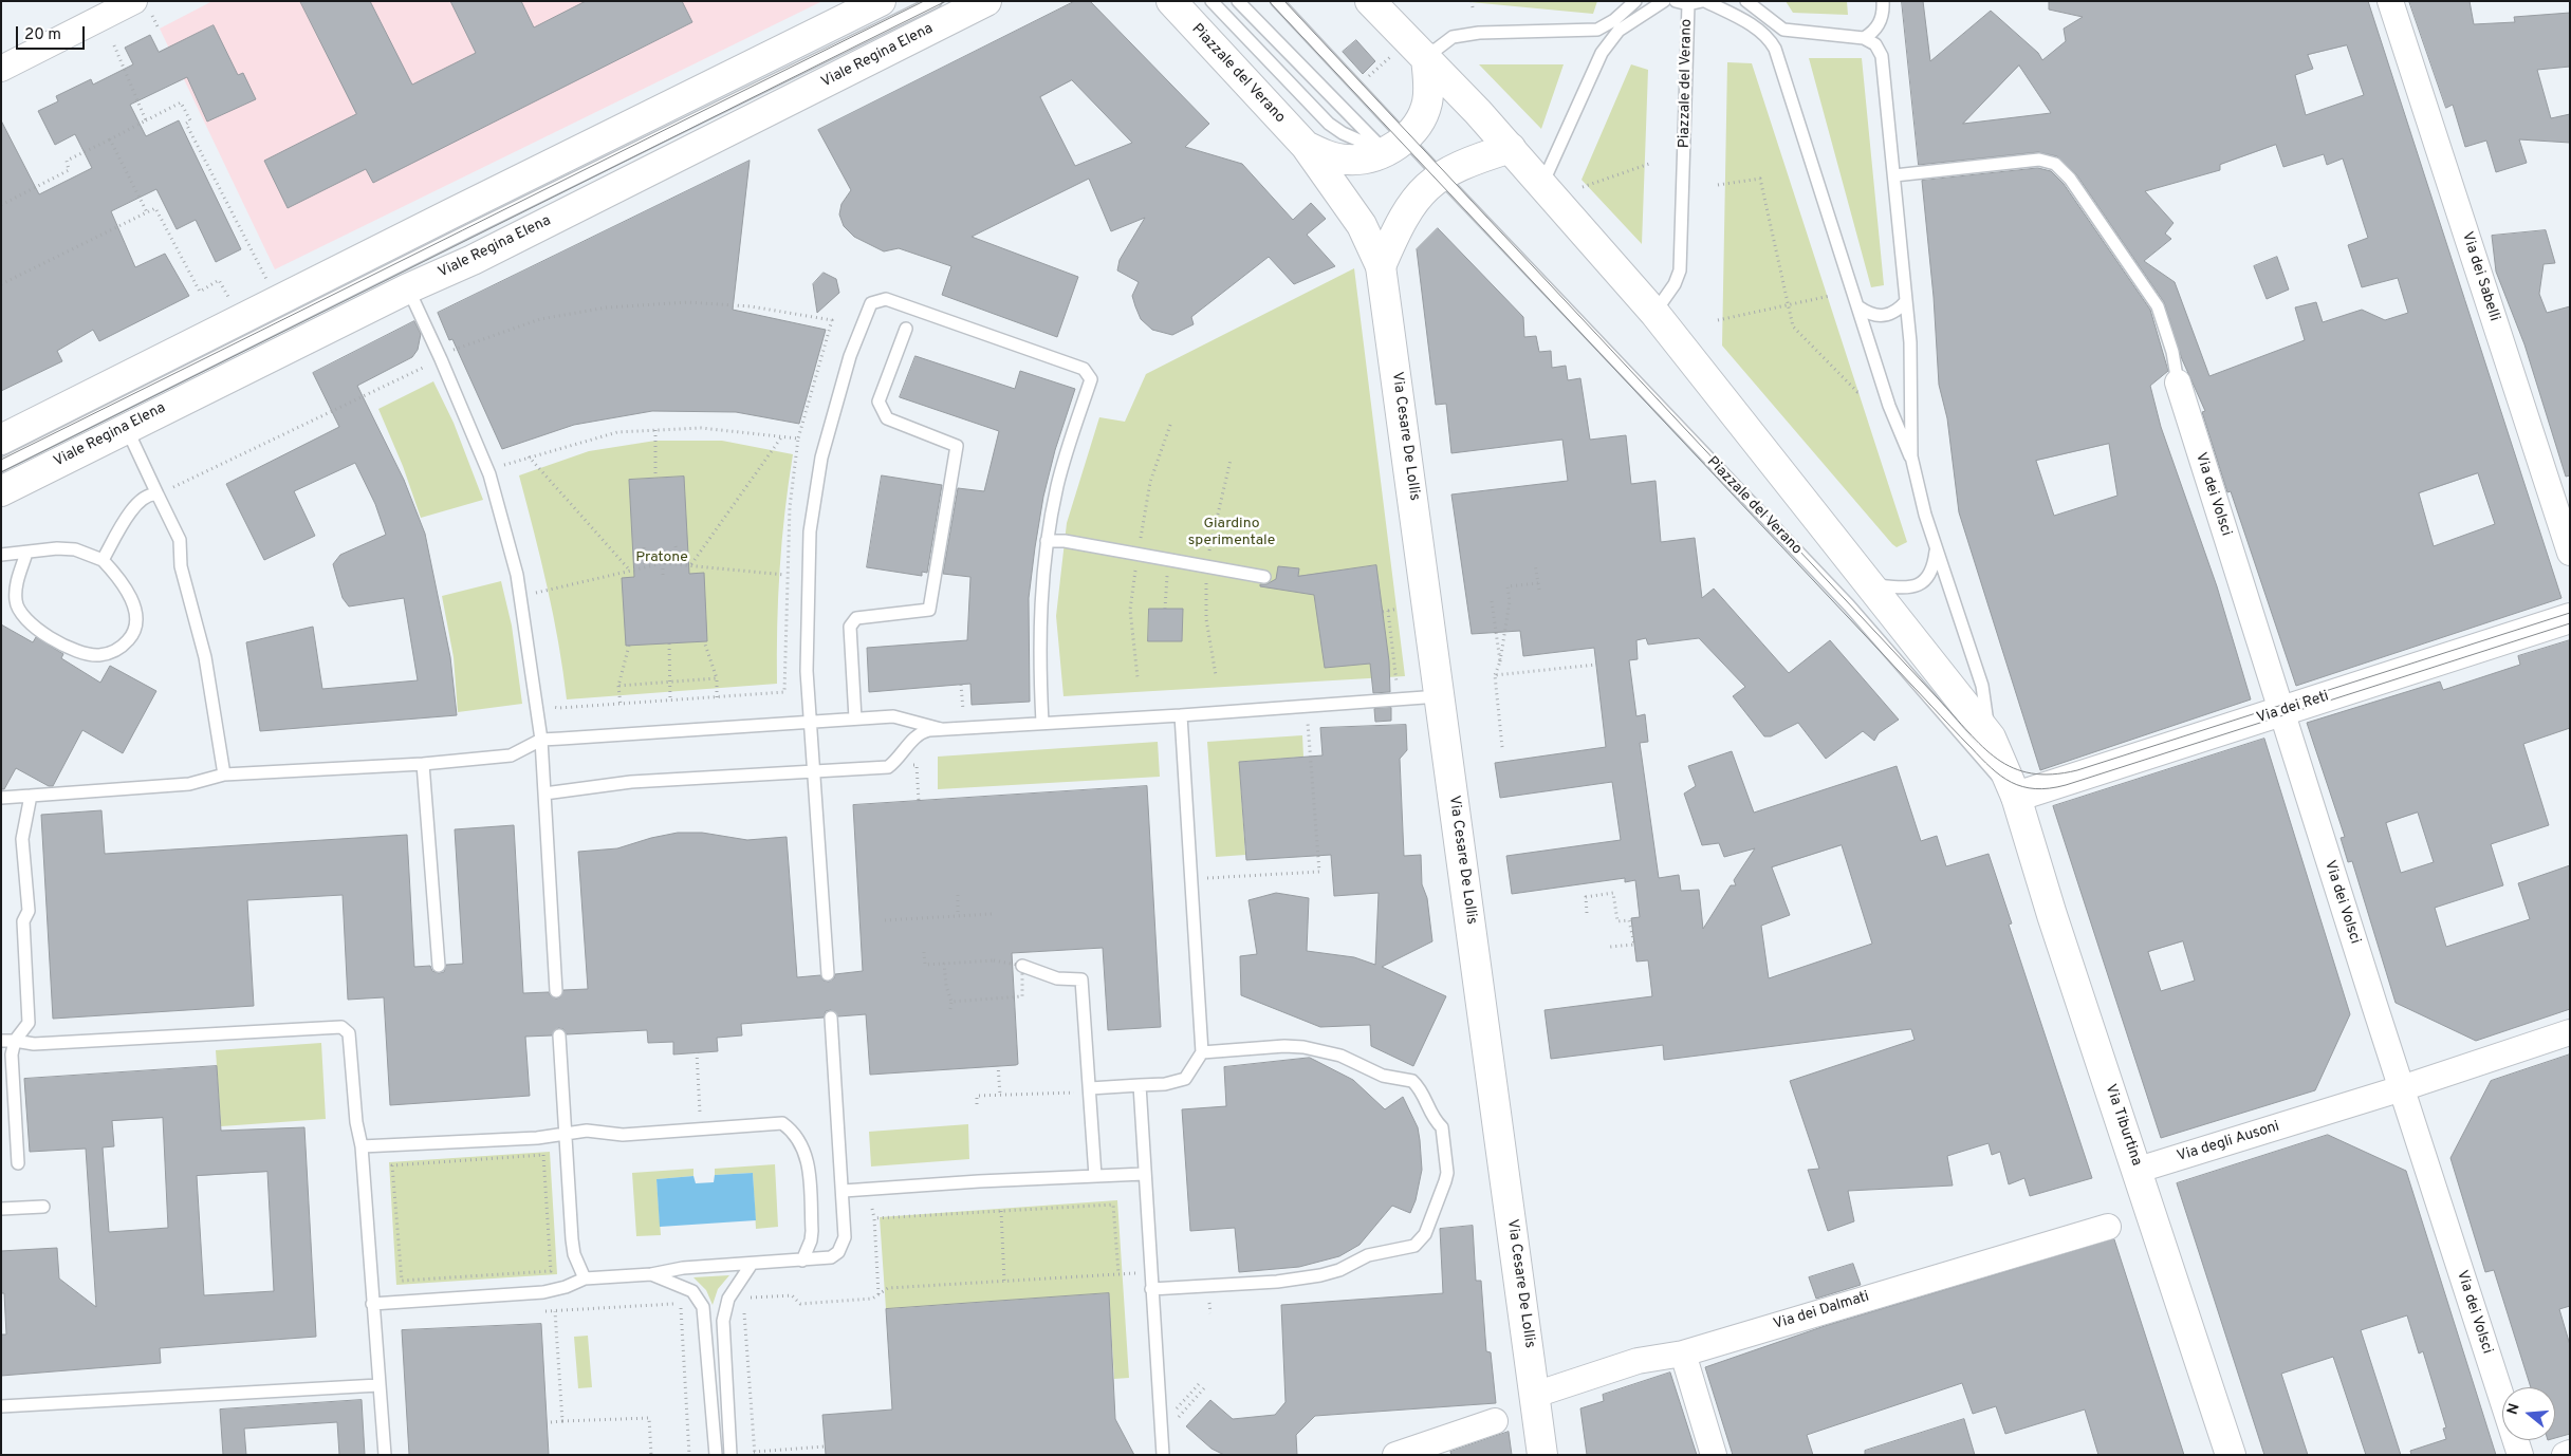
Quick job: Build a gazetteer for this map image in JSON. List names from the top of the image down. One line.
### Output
{"streets":{"main road":["Viale Regina Elena","Piazzale del Verano","Via Cesare De Lollis","Via dei Reti","Via Tiburtina"],"street":["Via dei Sabelli","Via dei Volsci","Via degli Ausoni","Via dei Dalmati"]},"crossings":[["Piazzale del Verano","Via Cesare De Lollis"],["Piazzale del Verano","Via dei Volsci"],["Piazzale del Verano","Via dei Reti"],["Piazzale del Verano","Via Tiburtina"],["Via Cesare De Lollis","Via dei Dalmati"],["Via dei Volsci","Via dei Reti"],["Via dei Volsci","Via degli Ausoni"],["Via dei Reti","Via Tiburtina"],["Via Tiburtina","Via degli Ausoni"]],"parks":["Giardino sperimentale","Pratone"],"scale_bar":"20 m","north":"left"}
